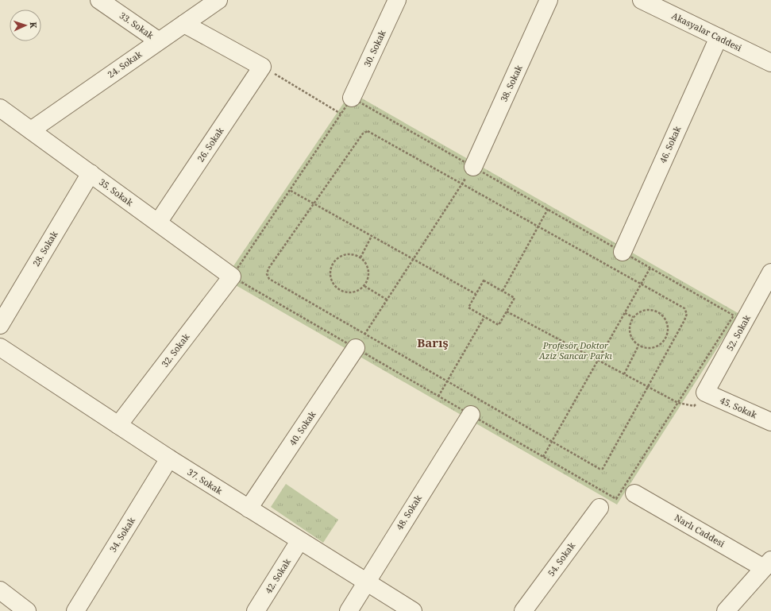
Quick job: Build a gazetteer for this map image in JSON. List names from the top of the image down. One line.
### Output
{"streets":{"street":["33. Sokak","Akasyalar Caddesi","30. Sokak","24. Sokak","38. Sokak","26. Sokak","46. Sokak","35. Sokak","28. Sokak","52. Sokak","32. Sokak","45. Sokak","40. Sokak","37. Sokak","48. Sokak","Narlı Caddesi","34. Sokak","54. Sokak","42. Sokak"]},"crossings":[["33. Sokak","24. Sokak"],["Akasyalar Caddesi","46. Sokak"],["24. Sokak","35. Sokak"],["26. Sokak","35. Sokak"],["35. Sokak","28. Sokak"],["35. Sokak","32. Sokak"],["52. Sokak","45. Sokak"],["32. Sokak","37. Sokak"],["40. Sokak","37. Sokak"],["37. Sokak","48. Sokak"],["37. Sokak","34. Sokak"],["37. Sokak","42. Sokak"]],"districts":["Barış"],"parks":["Profesör Doktor Aziz Sancar Parkı"],"north":"right"}
